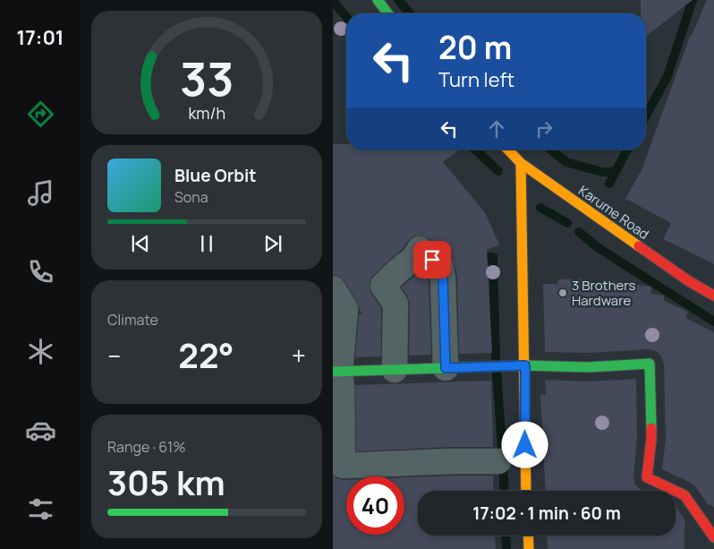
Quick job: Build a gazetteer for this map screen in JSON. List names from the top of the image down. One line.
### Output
{"streets":{"street":["Karume Road"]},"places":["3 Brothers Hardware"],"page":{"tabs":"17:01","turn":["20 m","Turn left"],"song":["Blue Orbit","Sona"],"tile":["Climate",["Range · 61%","305 km"]],"heat":["−","22°","+"],"limit":"40","trip":"17:02 · 1 min · 60 m","gauge":["33","km/h"]}}
